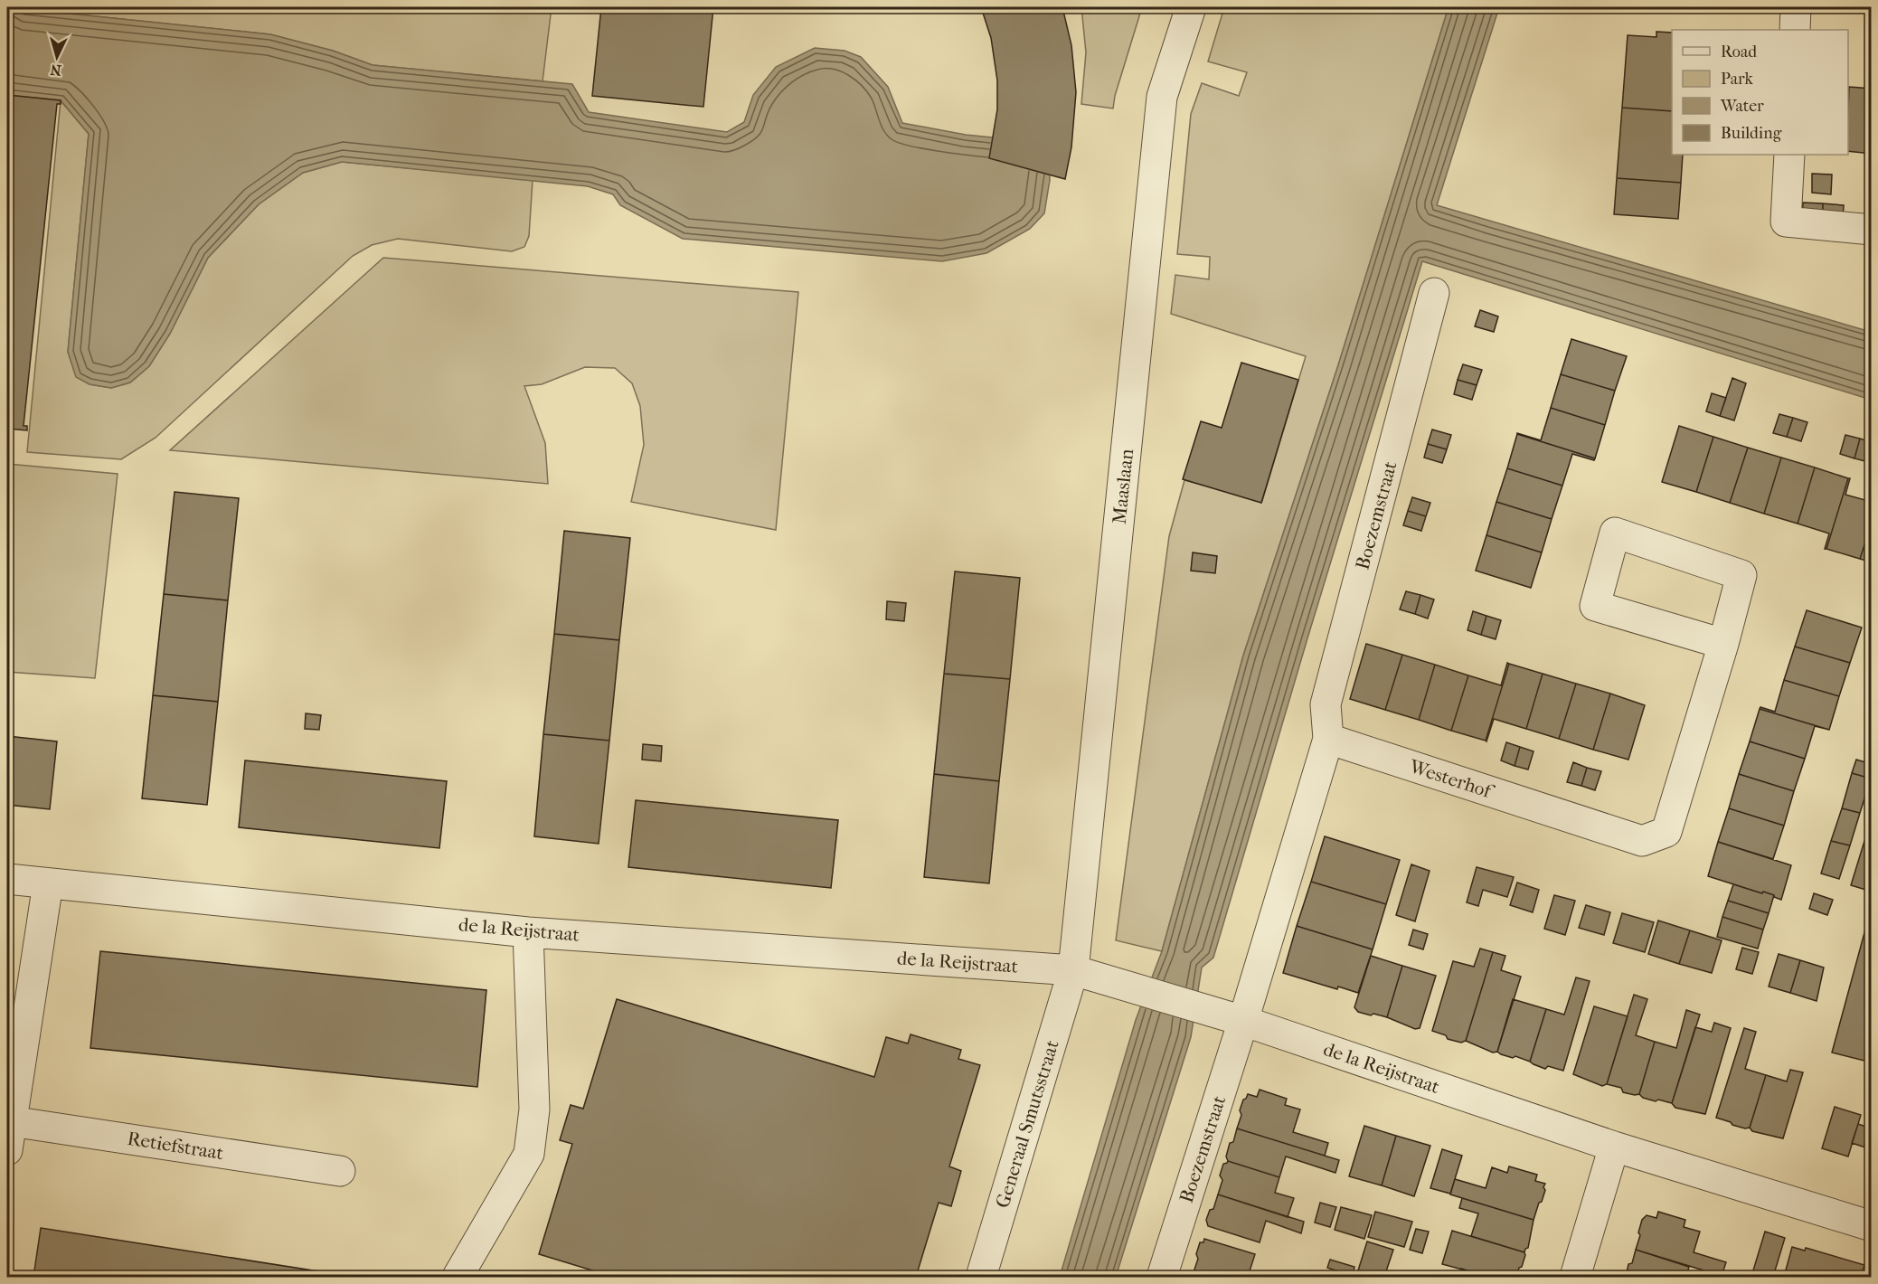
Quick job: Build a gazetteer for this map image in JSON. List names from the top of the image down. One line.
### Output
{"streets":{"street":["Maaslaan","Boezemstraat","Westerhof","de la Reijstraat","Generaal Smutsstraat","Retiefstraat"]},"crossings":[["Maaslaan","de la Reijstraat"],["Maaslaan","Generaal Smutsstraat"],["Boezemstraat","Westerhof"],["Boezemstraat","de la Reijstraat"],["de la Reijstraat","Generaal Smutsstraat"]],"legend":["Road","Park","Water","Building"],"north":"bottom"}
